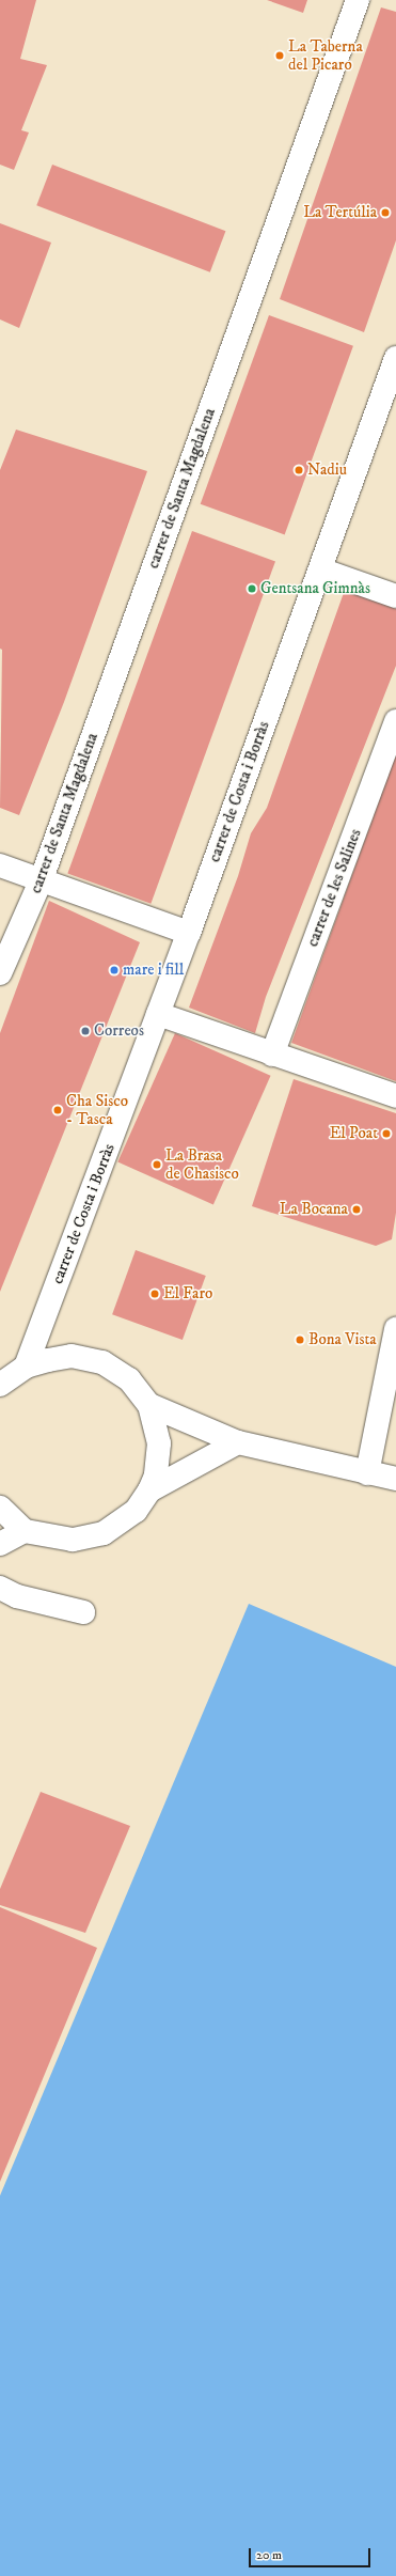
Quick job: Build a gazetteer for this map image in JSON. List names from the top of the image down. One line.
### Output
{"streets":{"street":["carrer de Santa Magdalena","carrer de Costa i Borràs","carrer de les Salines"]},"places":["La Taberna del Picaro","La Tertúlia","Nadiu","Gentsana Gimnàs","mare i fill","Correos","Cha Sisco - Tasca","El Poat","La Brasa de Chasisco","La Bocana","El Faro","Bona Vista"],"scale_bar":"20 m"}
